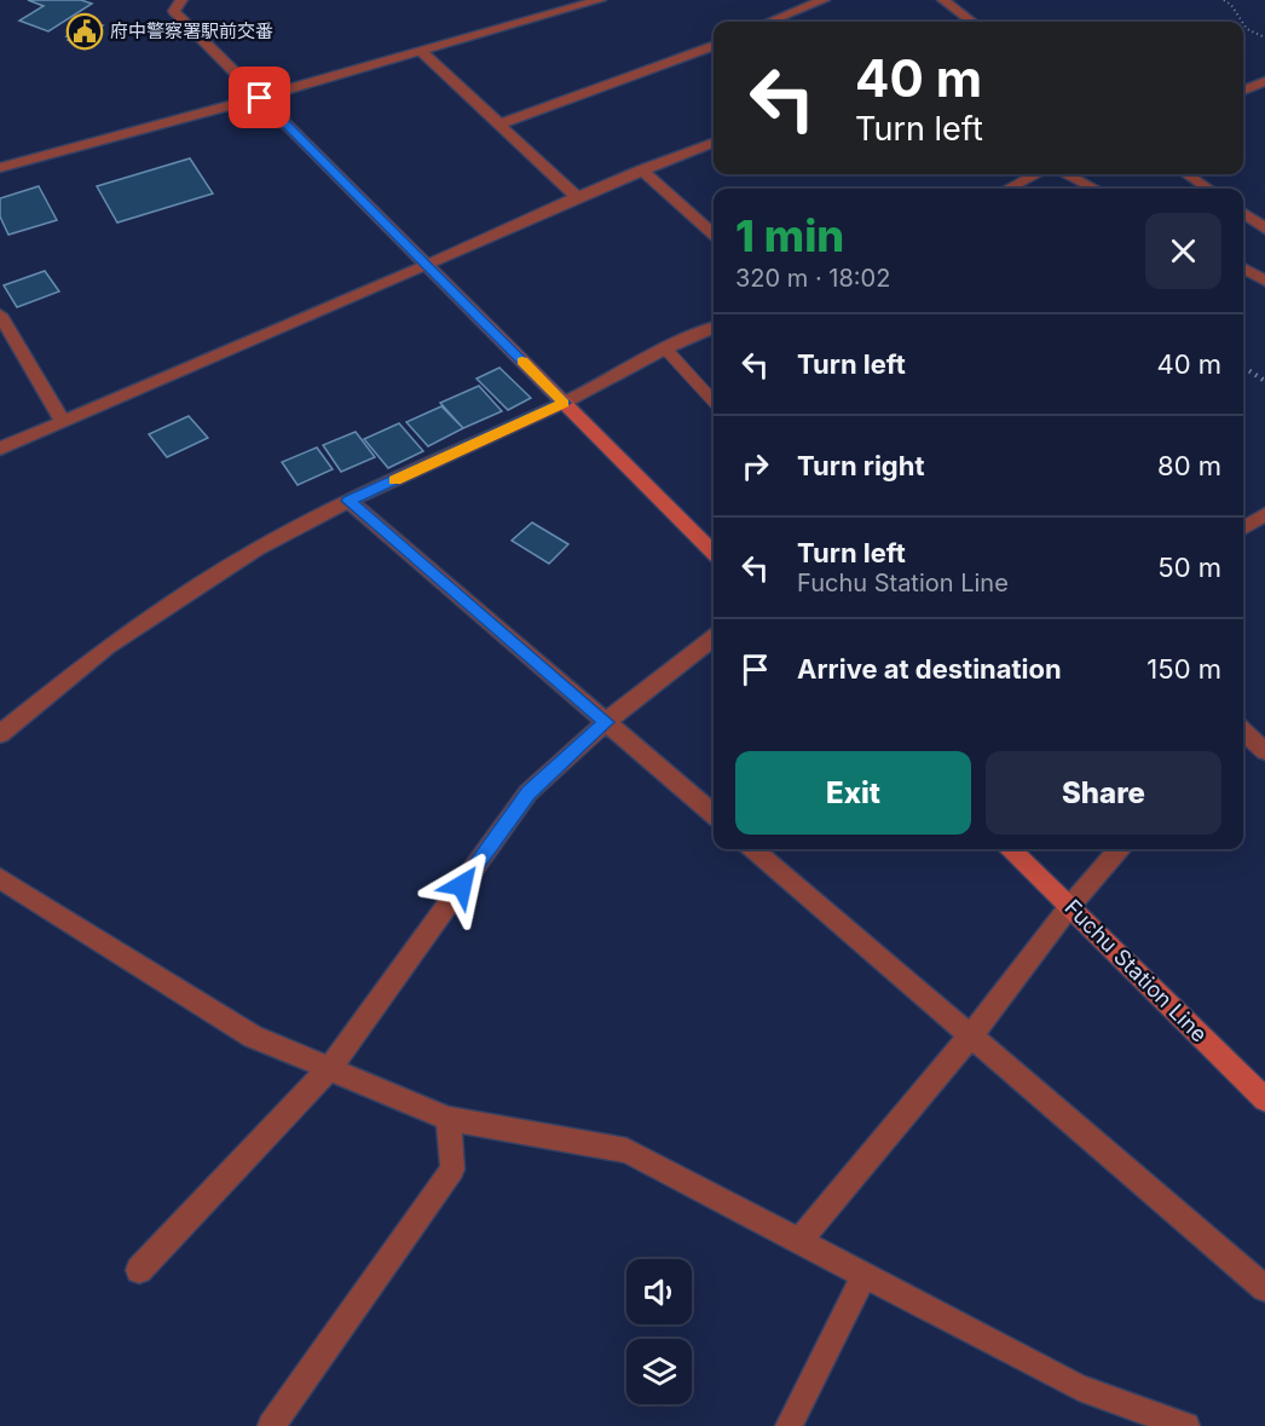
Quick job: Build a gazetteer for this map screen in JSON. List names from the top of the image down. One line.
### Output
{"streets":{"main road":["Fuchu Station Line"]},"places":{"public building":["府中警察署駅前交番"]},"page":{"turn":["40 m","Turn left"],"heading":["1 min","320 m · 18:02"],"list":[{"name":"Turn left","value":"40 m"},{"name":"Turn right","value":"80 m"},{"name":"Turn left","note":"Fuchu Station Line","value":"50 m"},{"name":"Arrive at destination","value":"150 m"}],"buttons":["Exit","Share"]}}
